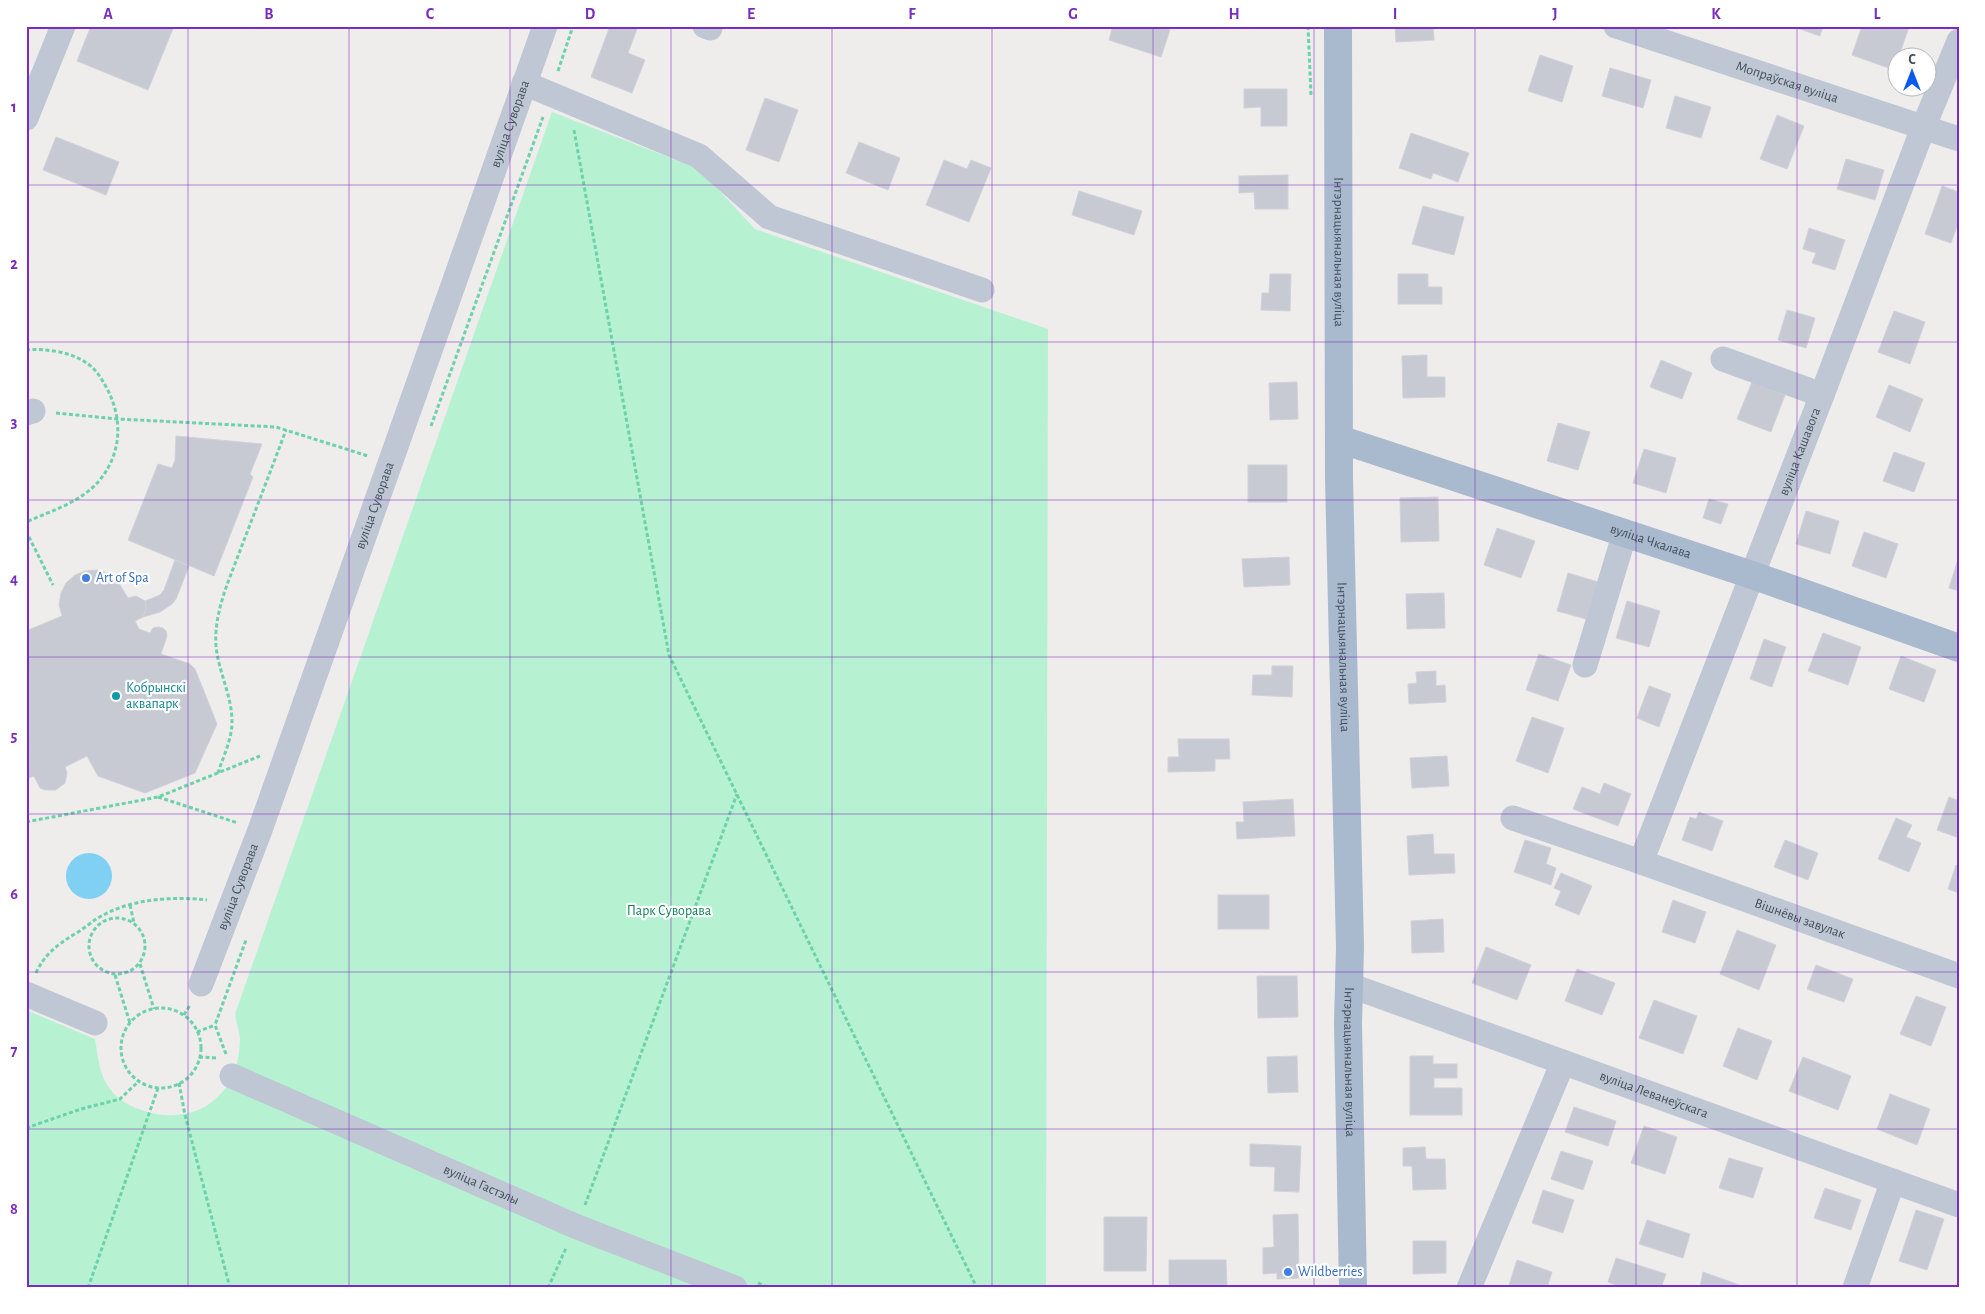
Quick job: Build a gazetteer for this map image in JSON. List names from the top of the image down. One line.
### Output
{"streets":{"main road":["Інтэрнацыянальная вуліца","вуліца Чкалава"],"street":["Мопраўская вуліца","вуліца Суворава","вуліца Кашавога","Вішнёвы завулак","вуліца Леванеўскага","вуліца Гастэлы"]},"crossings":[["Мопраўская вуліца","вуліца Кашавога"],["Інтэрнацыянальная вуліца","вуліца Чкалава"],["Інтэрнацыянальная вуліца","вуліца Леванеўскага"],["вуліца Кашавога","вуліца Чкалава"],["вуліца Кашавога","Вішнёвы завулак"]],"parks":["Парк Суворава"],"places":["Art of Spa","Кобрынскі аквапарк","Wildberries"],"north":"top","grid":{"columns":["A","B","C","D","E","F","G","H","I","J","K","L"],"rows":["1","2","3","4","5","6","7","8"]}}
